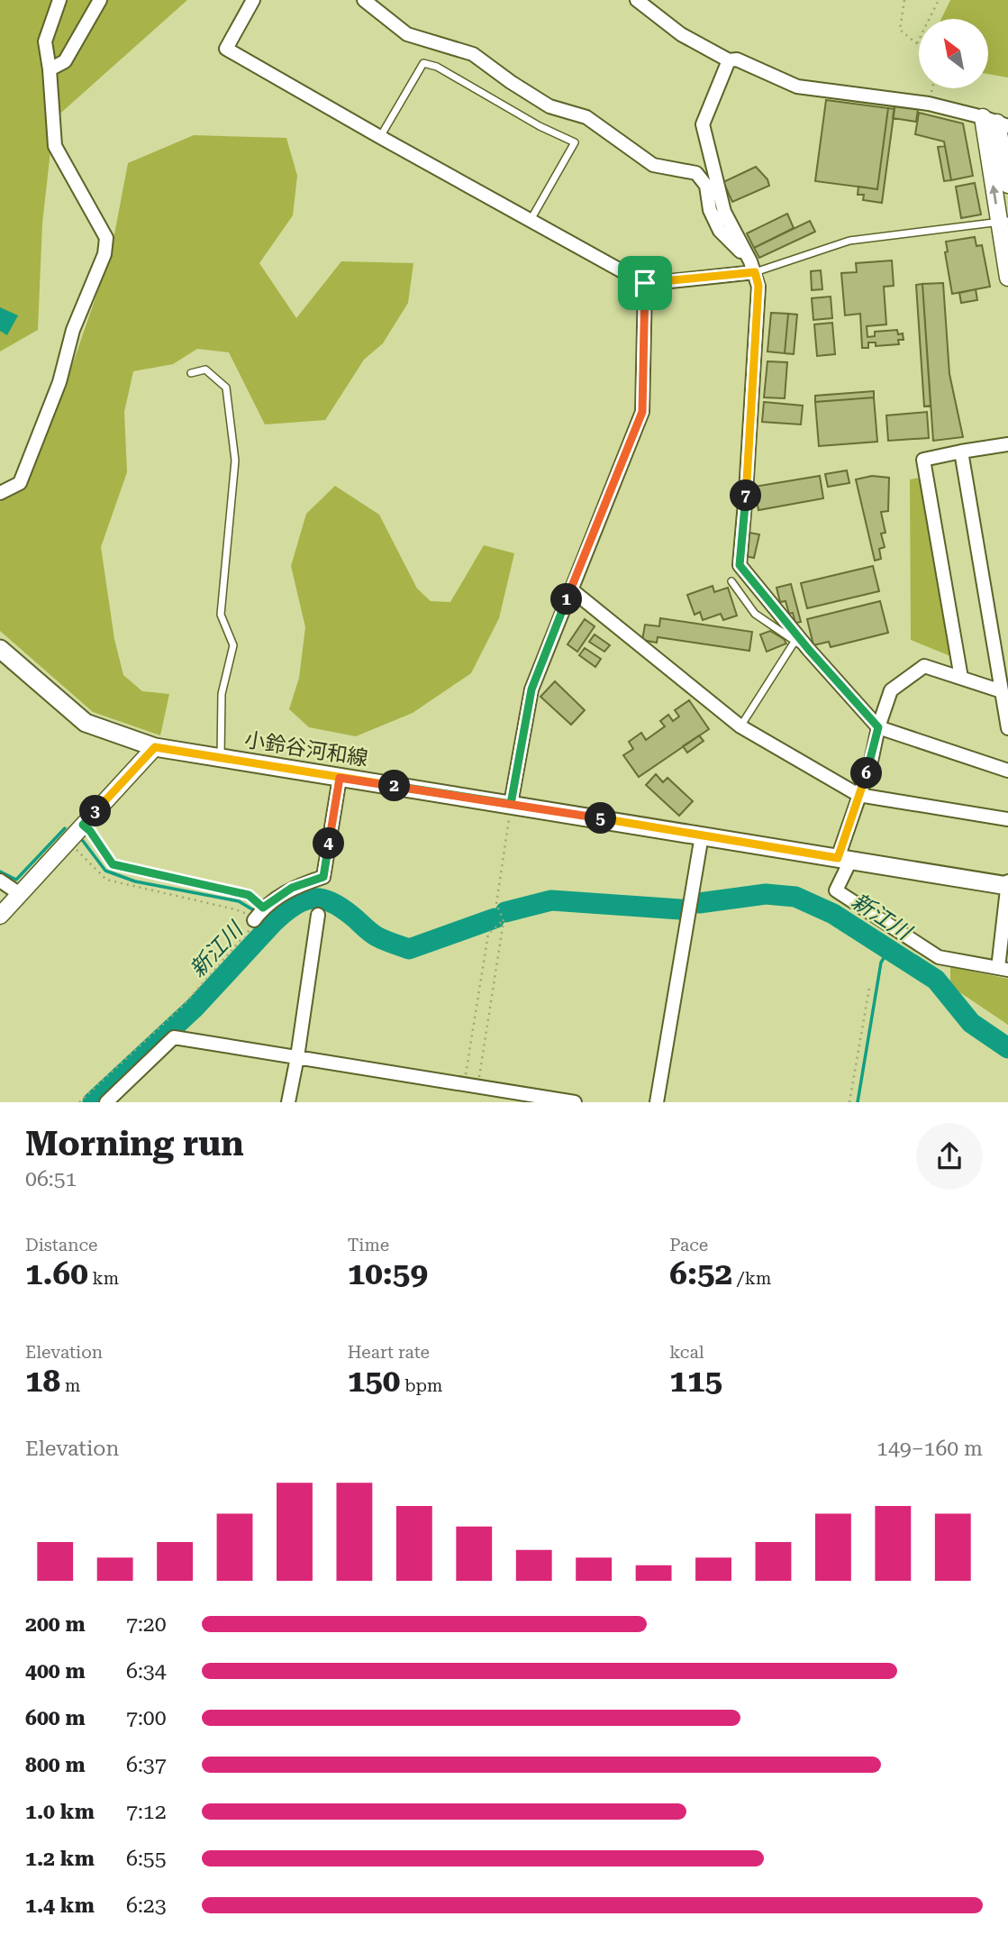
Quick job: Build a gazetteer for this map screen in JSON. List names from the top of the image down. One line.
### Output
{"streets":{"main road":["小鈴谷河和線"]},"water":["新江川"],"north":"top left","page":{"pins":["7","1","6","2","3","5","4"],"heading":["Morning run","06:51"],"stats":[["Distance","1.60 km"],["Time","10:59"],["Pace","6:52 /km"],["Elevation","18 m"],["Heart rate","150 bpm"],["kcal","115"]],"chart":["Elevation","149–160 m"],"list":[{"name":"200 m","note":"7:20"},{"name":"400 m","note":"6:34"},{"name":"600 m","note":"7:00"},{"name":"800 m","note":"6:37"},{"name":"1.0 km","note":"7:12"},{"name":"1.2 km","note":"6:55"},{"name":"1.4 km","note":"6:23"}]}}
